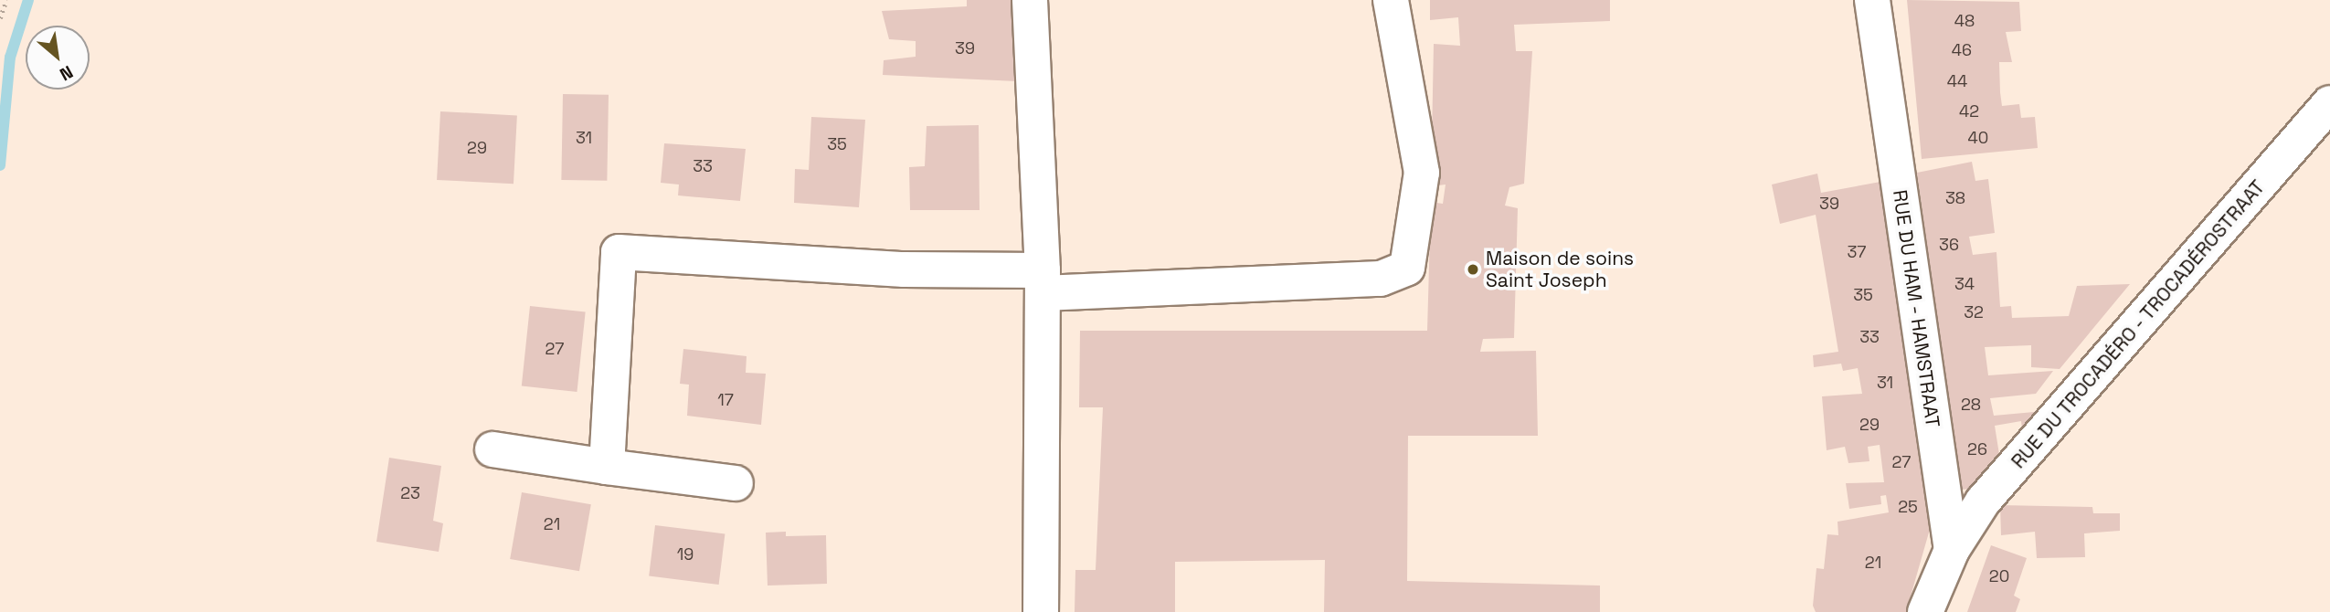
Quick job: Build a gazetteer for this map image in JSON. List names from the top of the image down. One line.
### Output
{"streets":{"street":["RUE DU HAM - HAMSTRAAT","RUE DU TROCADÉRO - TROCADÉROSTRAAT"]},"crossings":[["RUE DU HAM - HAMSTRAAT","RUE DU TROCADÉRO - TROCADÉROSTRAAT"]],"places":["Maison de soins Saint Joseph"],"house_numbers":["48","39","46","44","42","31","40","35","29","33","38","39","36","37","34","35","32","33","27","31","17","28","29","26","27","23","25","21","19","21","20"],"north":"bottom right"}
